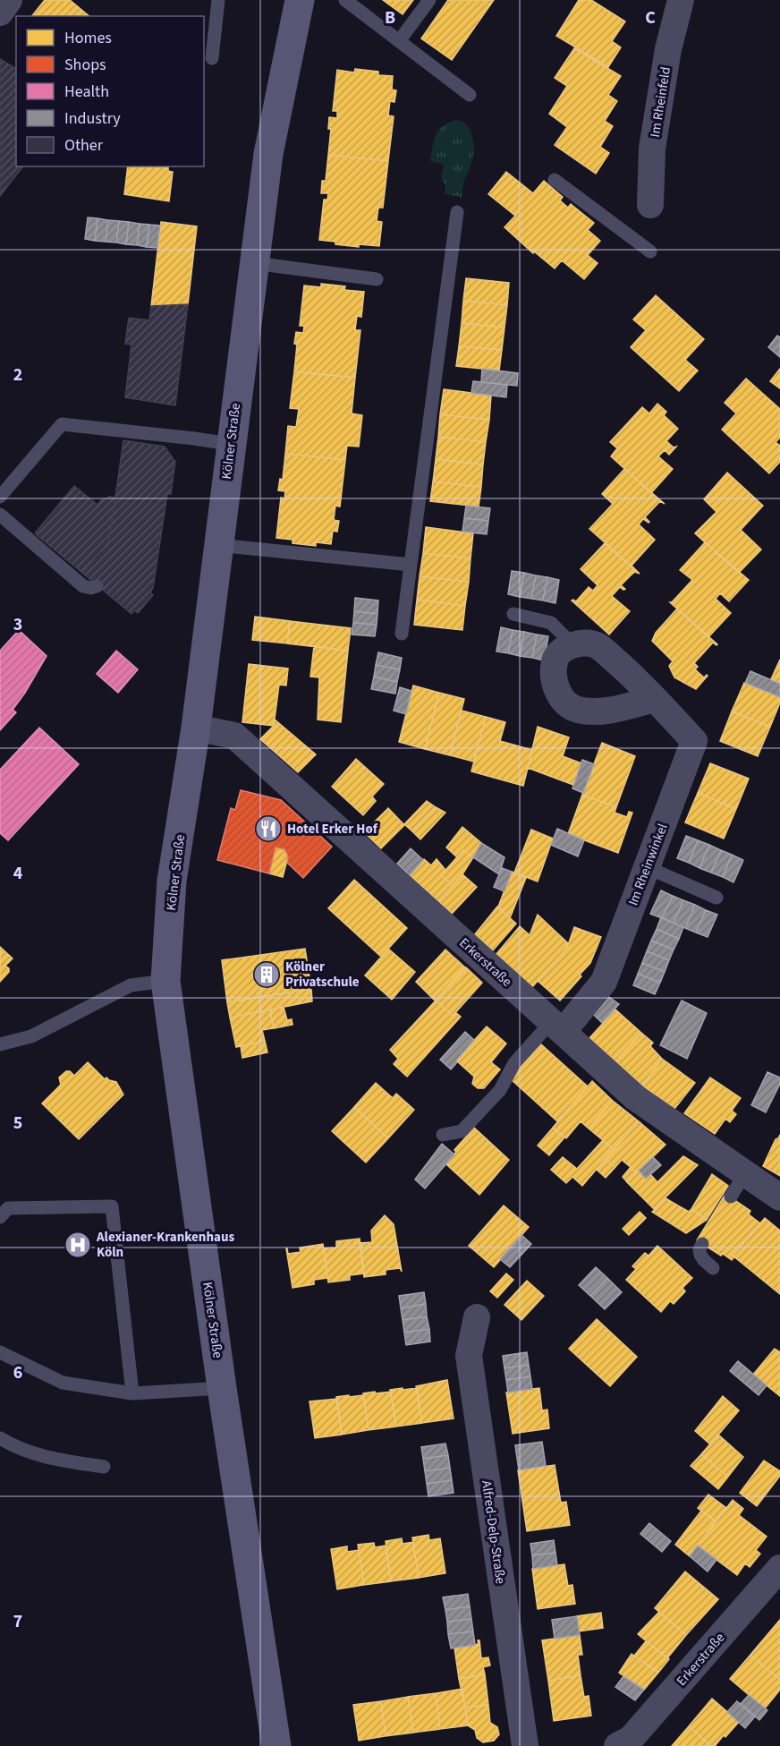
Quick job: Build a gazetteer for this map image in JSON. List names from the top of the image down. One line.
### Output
{"streets":{"main road":["Kölner Straße"],"street":["Im Rheinfeld","Im Rheinwinkel","Erkerstraße","Alfred-Delp-Straße"]},"crossings":[["Kölner Straße","Erkerstraße"],["Im Rheinwinkel","Erkerstraße"]],"places":{"restaurant":["Hotel Erker Hof"],"building":["Kölner Privatschule"],"hospital":["Alexianer-Krankenhaus Köln"]},"legend":["Homes","Shops","Health","Industry","Other"],"grid":{"columns":["B","C"],"rows":["2","3","4","5","6","7"]}}
